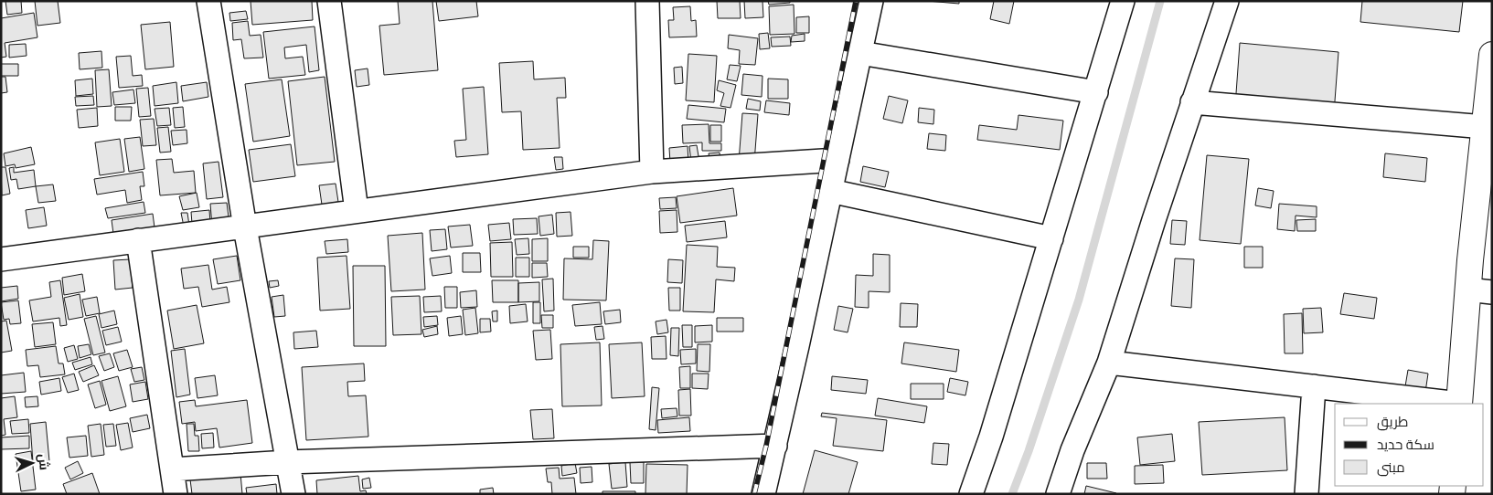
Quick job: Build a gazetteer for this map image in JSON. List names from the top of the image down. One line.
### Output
{"legend":["طريق","سكة حديد","مبنى"],"north":"right"}
